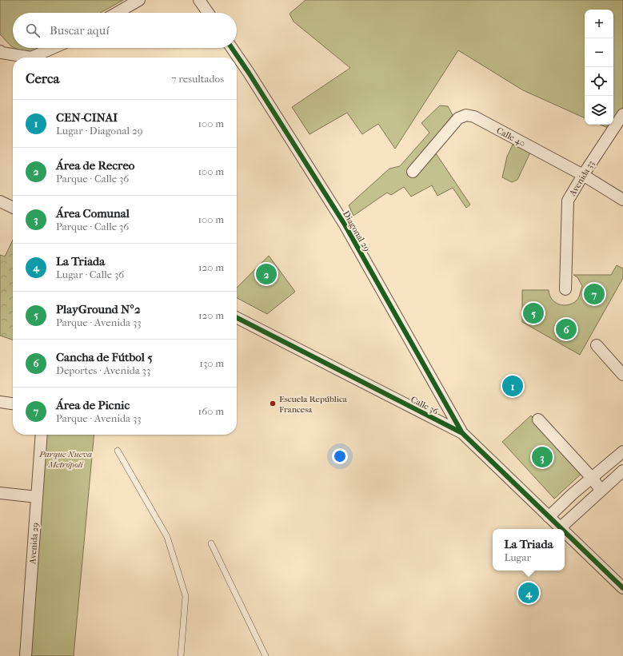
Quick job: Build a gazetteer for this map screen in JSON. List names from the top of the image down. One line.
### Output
{"streets":{"street":["Calle 40","Avenida 33","Diagonal 29","Calle 36","Avenida 29"]},"crossings":[["Calle 40","Avenida 33"],["Diagonal 29","Calle 36"]],"parks":["Parque Nueva Metrópoli"],"places":["Escuela República Francesa"],"page":{"map_buttons":["+","−"],"search":"Buscar aquí","heading":["Cerca","7 resultados"],"list":[{"mark":"1","name":"CEN-CINAI","note":"Lugar · Diagonal 29","value":"100 m"},{"mark":"2","name":"Área de Recreo","note":"Parque · Calle 36","value":"100 m"},{"mark":"3","name":"Área Comunal","note":"Parque · Calle 36","value":"100 m"},{"mark":"4","name":"La Triada","note":"Lugar · Calle 36","value":"120 m"},{"mark":"5","name":"PlayGround Nº2","note":"Parque · Avenida 33","value":"120 m"},{"mark":"6","name":"Cancha de Fútbol 5","note":"Deportes · Avenida 33","value":"130 m"},{"mark":"7","name":"Área de Picnic","note":"Parque · Avenida 33","value":"160 m"}],"pins":["2","7","5","6","1","3","4"],"popup":["La Triada","Lugar"]}}
